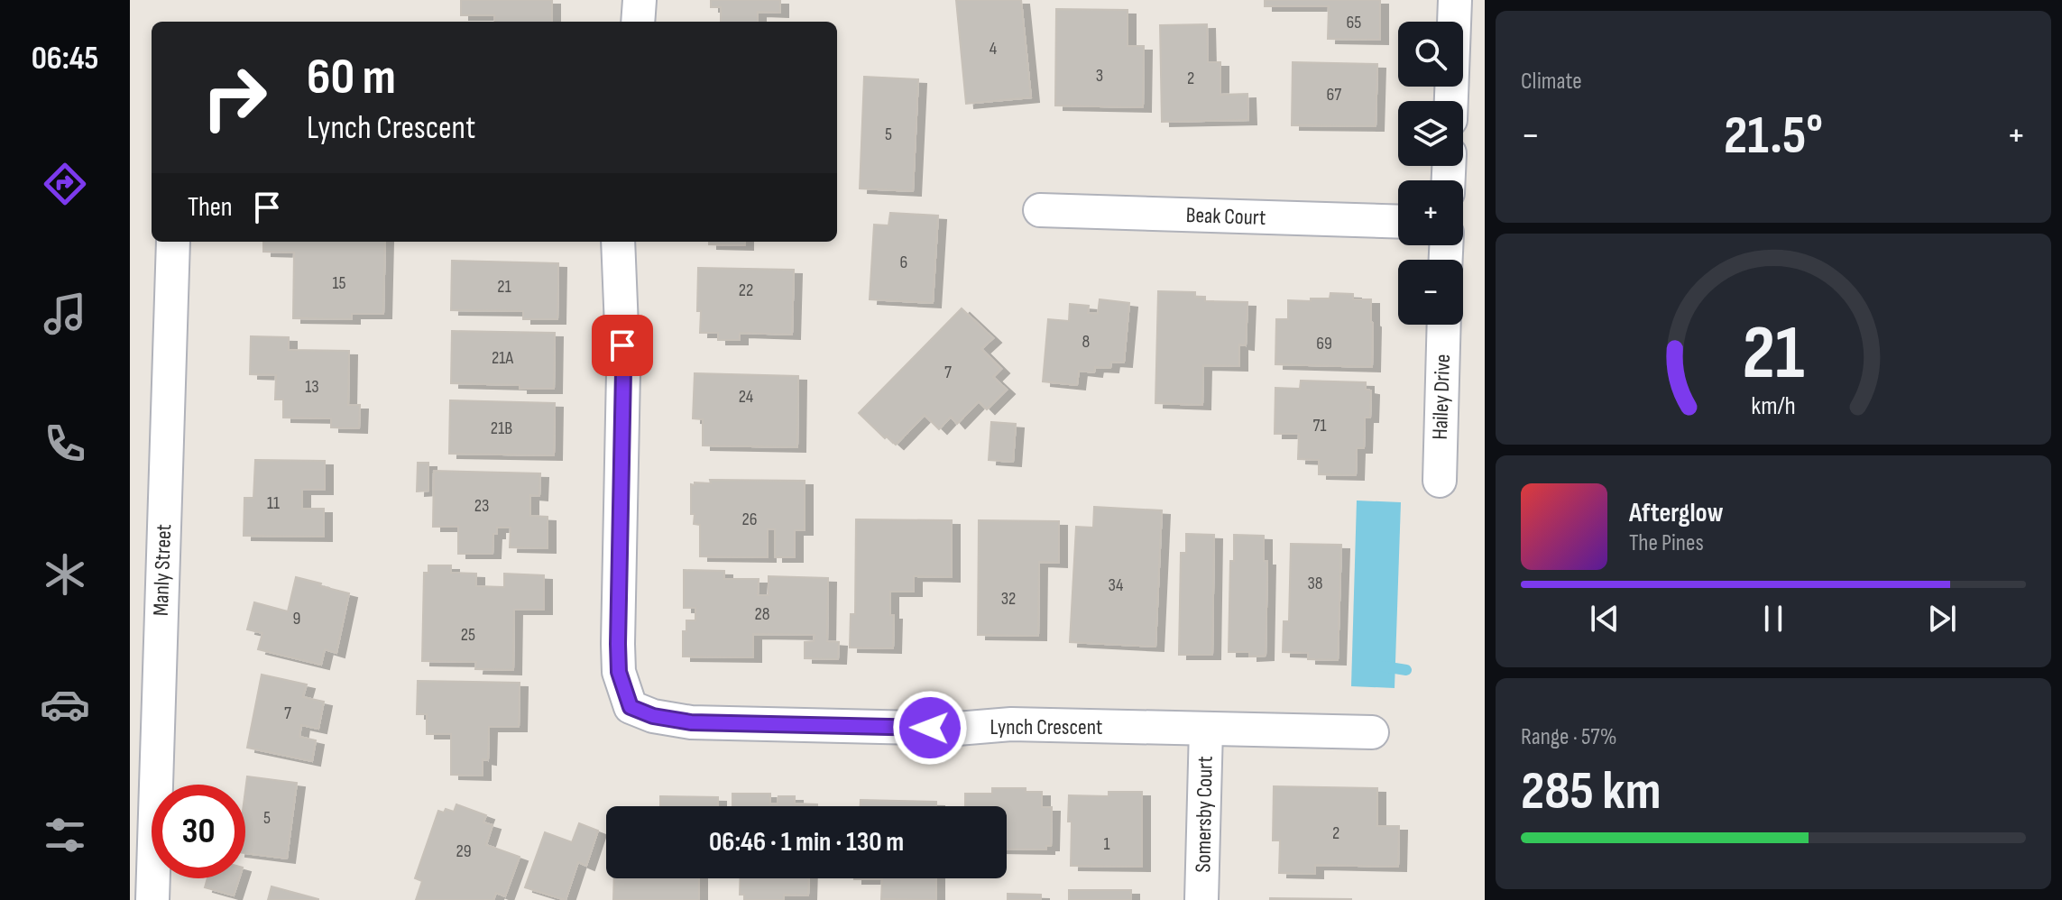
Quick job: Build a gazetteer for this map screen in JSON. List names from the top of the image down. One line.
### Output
{"streets":{"street":["Beak Court","Hailey Drive","Manly Street","Lynch Crescent","Somersby Court"]},"crossings":[["Lynch Crescent","Somersby Court"]],"house_numbers":["65","4","3","2","67","5","6","15","21","22","8","69","21A","7","13","24","71","21B","11","23","26","38","34","32","28","9","25","7","5","2","1","29"],"page":{"tabs":"06:45","tile":["Climate",["Range · 57%","285 km"]],"map_buttons":["+","−"],"turn":["60 m","Lynch Crescent"],"heat":["−","21.5°","+"],"then":"Then","song":["Afterglow","The Pines"],"limit":"30","trip":"06:46 · 1 min · 130 m","gauge":["21","km/h"]}}
